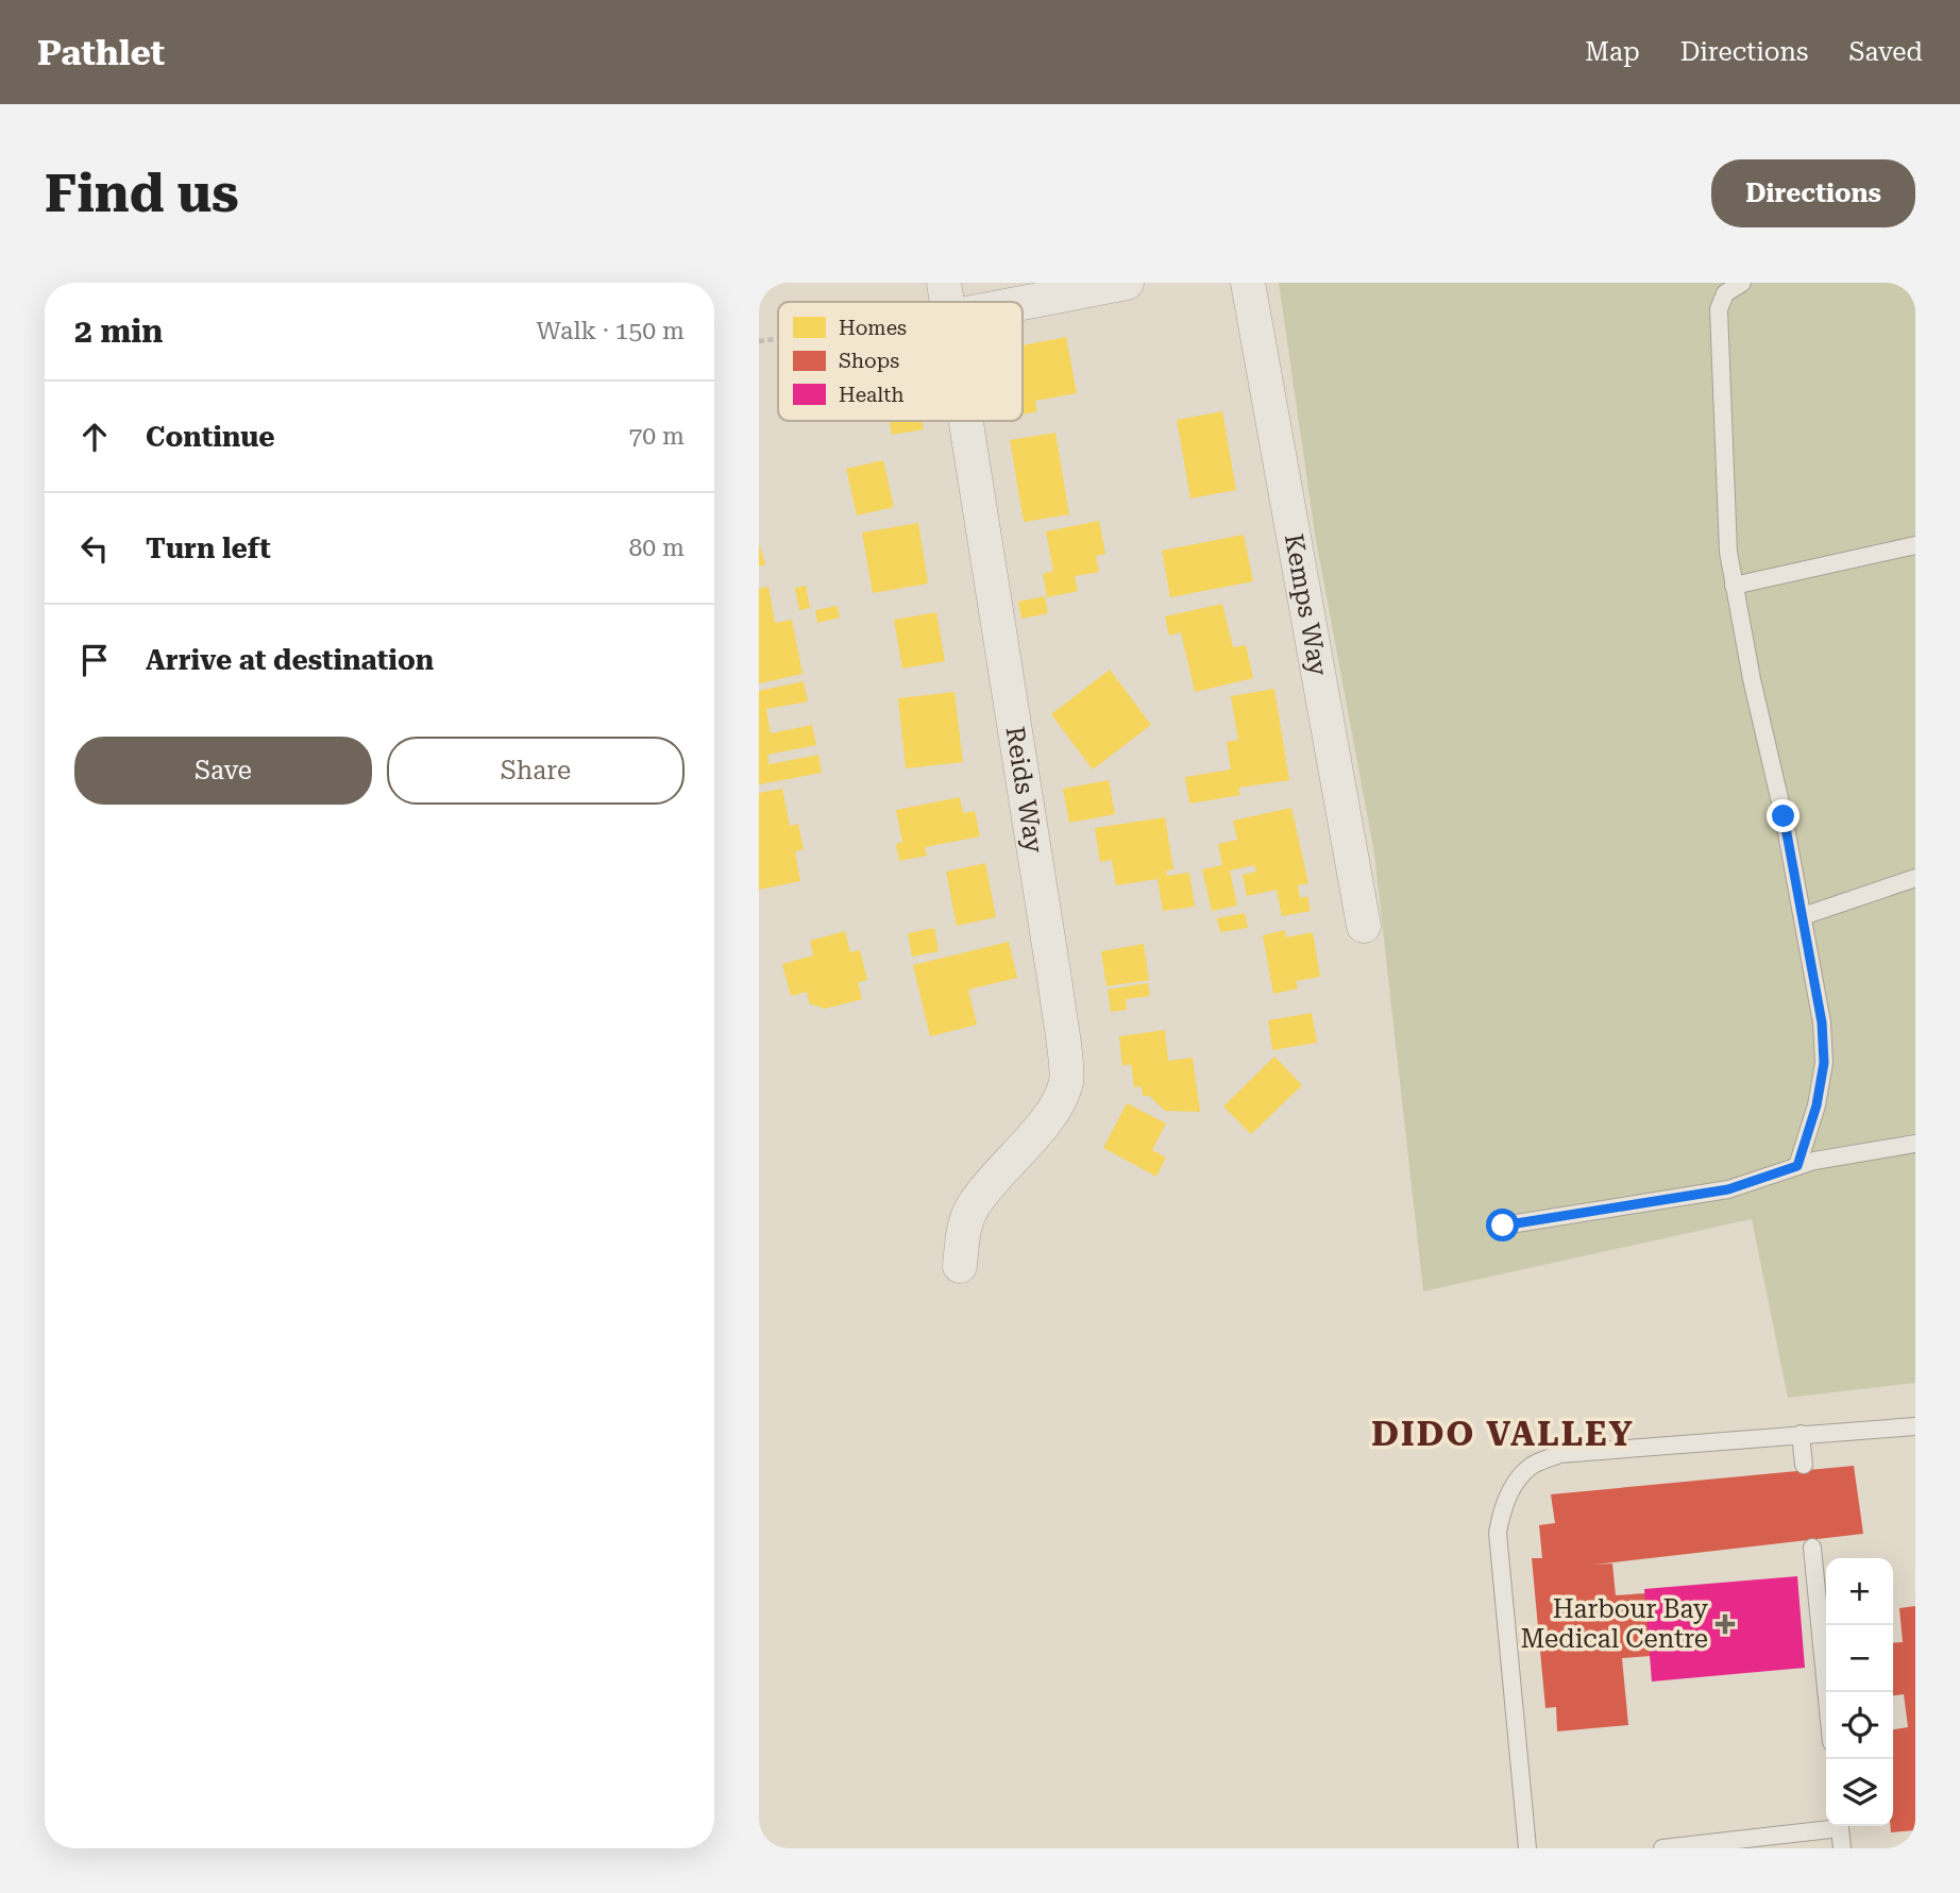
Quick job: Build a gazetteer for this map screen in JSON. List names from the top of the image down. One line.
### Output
{"streets":{"street":["Kemps Way","Reids Way"]},"districts":["DIDO VALLEY"],"places":{"health":["Harbour Bay Medical Centre"]},"legend":["Homes","Shops","Health"],"page":{"header":"Pathlet","nav":["Map","Directions","Saved"],"buttons":["Directions",["Save","Share"]],"title":"Find us","heading":["2 min","Walk · 150 m"],"list":[["Continue","70 m"],["Turn left","80 m"],"Arrive at destination"],"map_buttons":["+","−"]}}
